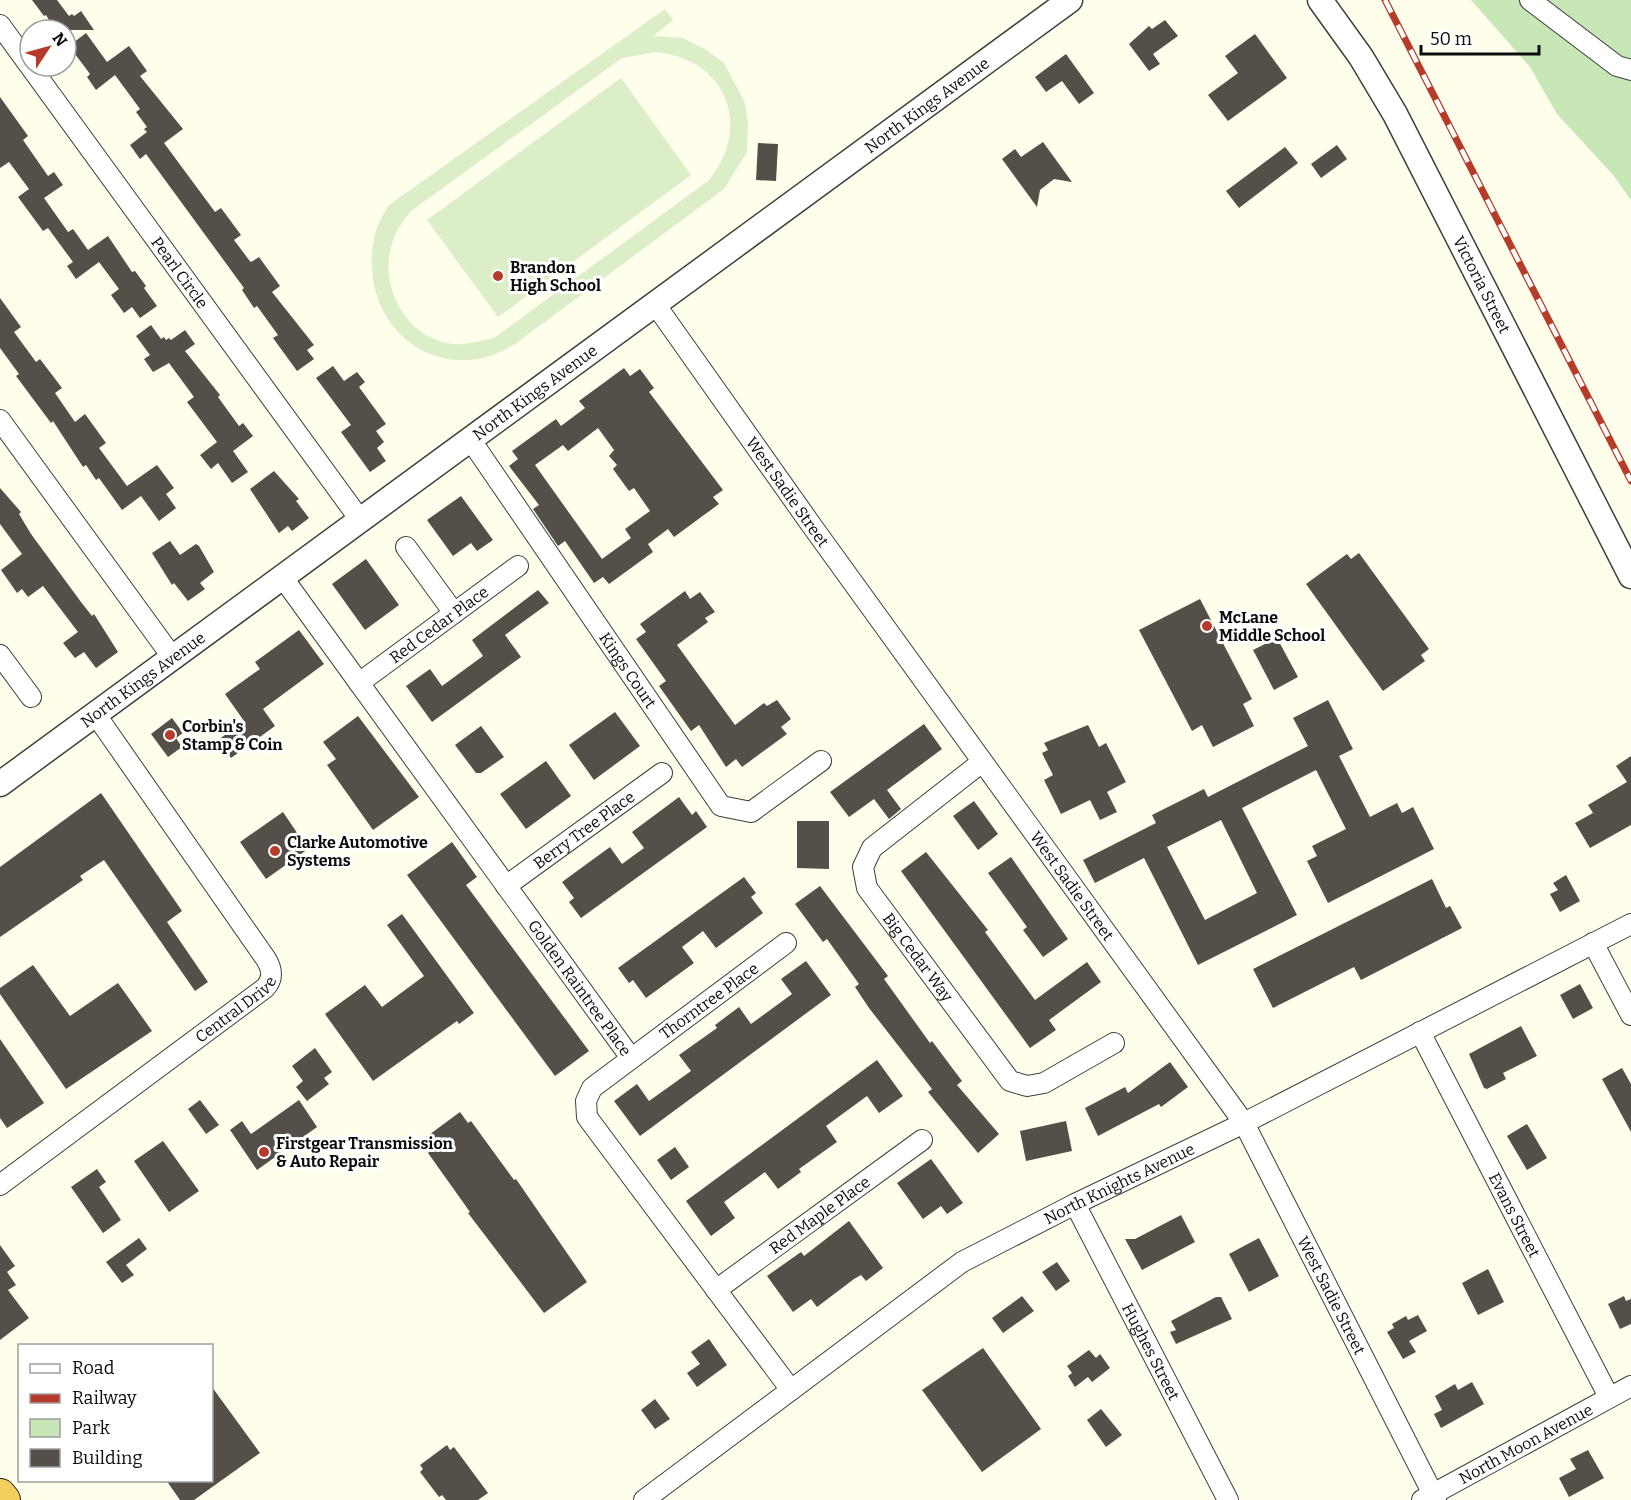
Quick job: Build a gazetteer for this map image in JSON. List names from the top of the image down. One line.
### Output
{"streets":{"street":["North Kings Avenue","Pearl Circle","Victoria Street","West Sadie Street","Red Cedar Place","Kings Court","Berry Tree Place","Big Cedar Way","Golden Raintree Place","Thorntree Place","Central Drive","North Knights Avenue","Red Maple Place","Evans Street","Hughes Street","North Moon Avenue"]},"crossings":[["North Kings Avenue","Pearl Circle"],["North Kings Avenue","West Sadie Street"],["North Kings Avenue","Kings Court"],["North Kings Avenue","Golden Raintree Place"],["North Kings Avenue","Central Drive"],["West Sadie Street","Big Cedar Way"],["West Sadie Street","North Knights Avenue"],["West Sadie Street","North Moon Avenue"],["Red Cedar Place","Golden Raintree Place"],["Berry Tree Place","Golden Raintree Place"],["Golden Raintree Place","Thorntree Place"],["Golden Raintree Place","North Knights Avenue"],["Golden Raintree Place","Red Maple Place"],["North Knights Avenue","Evans Street"],["North Knights Avenue","Hughes Street"],["Evans Street","North Moon Avenue"]],"places":["Brandon High School","McLane Middle School","Corbin's Stamp & Coin","Clarke Automotive Systems","Firstgear Transmission & Auto Repair"],"legend":["Road","Railway","Park","Building"],"scale_bar":"50 m","north":"top right"}
